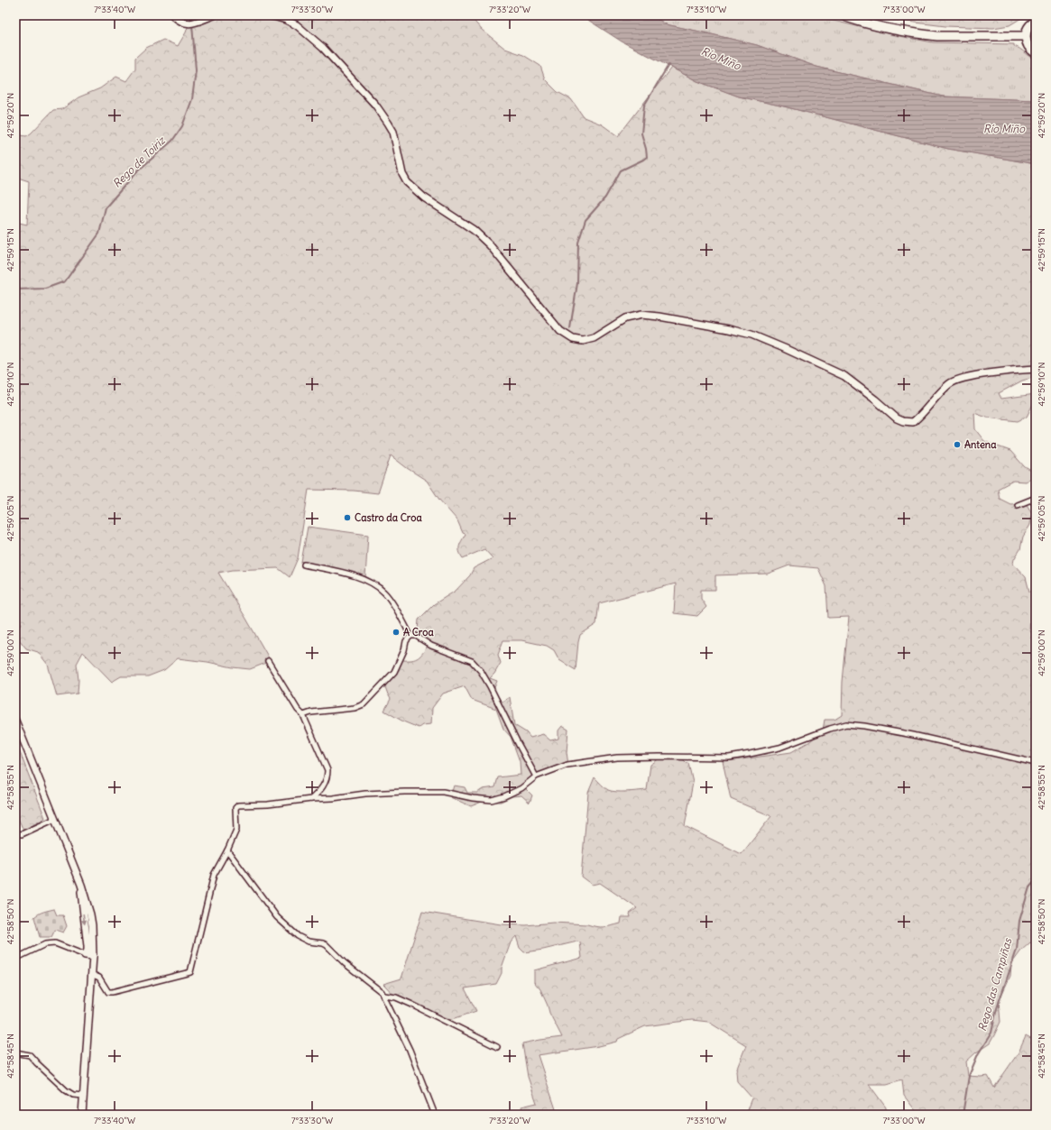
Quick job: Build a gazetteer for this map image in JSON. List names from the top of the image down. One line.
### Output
{"water":["Río Miño","Rego de Toiriz","Rego das Campiñas"],"places":["Antena","Castro da Croa","A Croa"],"coordinates":["7°33'40\"W","7°33'30\"W","7°33'20\"W","7°33'10\"W","7°33'00\"W","42°59'20\"N","42°59'15\"N","42°59'10\"N","42°59'05\"N","42°59'00\"N","42°58'55\"N","42°58'50\"N","42°58'45\"N"]}
